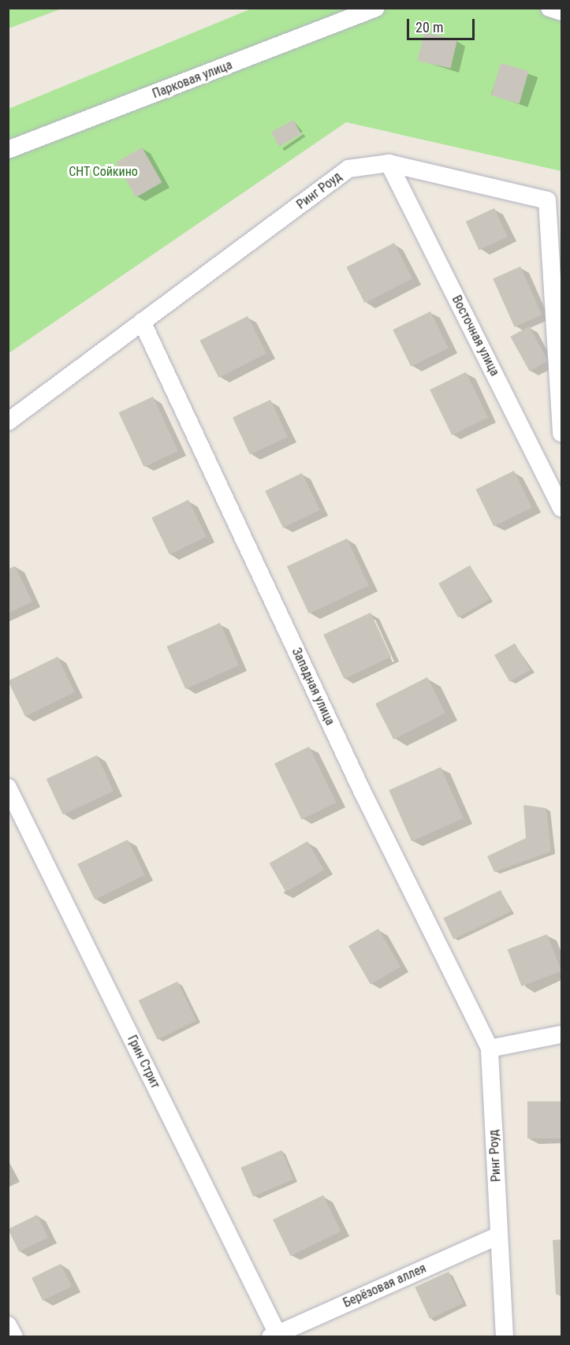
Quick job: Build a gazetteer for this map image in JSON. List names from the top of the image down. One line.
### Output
{"streets":{"street":["Парковая улица","Ринг Роуд","Восточная улица","Западная улица","Грин Стрит","Берёзовая аллея"]},"crossings":[["Ринг Роуд","Восточная улица"],["Ринг Роуд","Западная улица"],["Ринг Роуд","Берёзовая аллея"],["Грин Стрит","Берёзовая аллея"]],"parks":["СНТ Сойкино"],"scale_bar":"20 m"}
